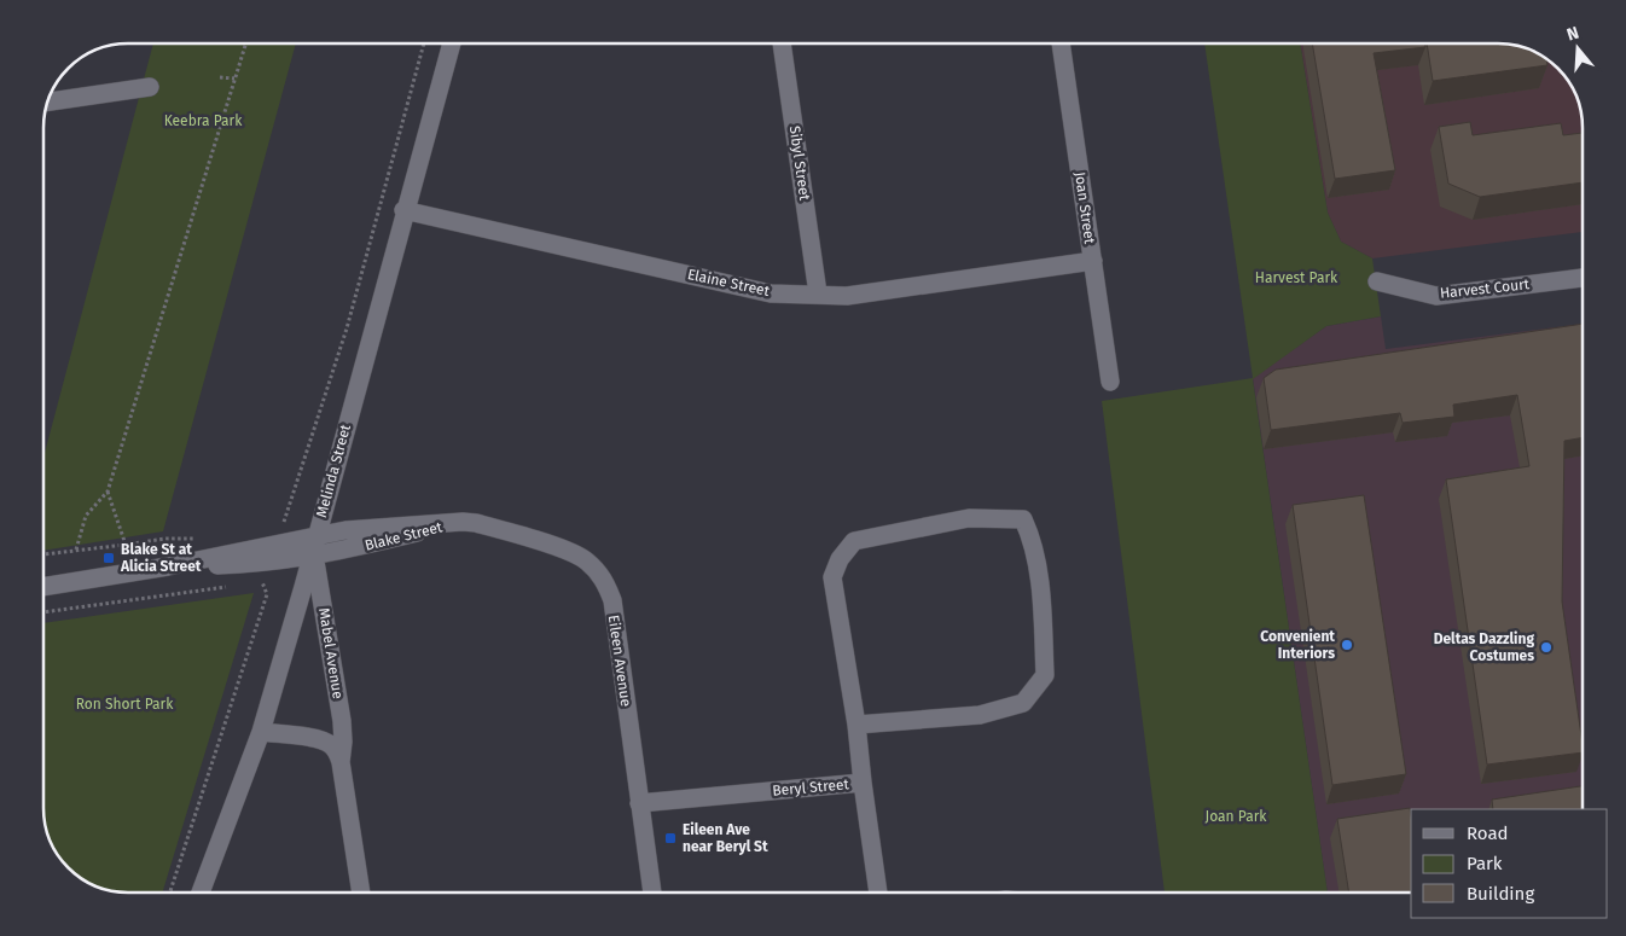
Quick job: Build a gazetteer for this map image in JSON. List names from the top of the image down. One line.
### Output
{"streets":{"street":["Sibyl Street","Joan Street","Elaine Street","Harvest Court","Melinda Street","Blake Street","Mabel Avenue","Eileen Avenue","Beryl Street"]},"crossings":[["Sibyl Street","Elaine Street"],["Joan Street","Elaine Street"],["Elaine Street","Melinda Street"],["Melinda Street","Blake Street"],["Melinda Street","Mabel Avenue"],["Blake Street","Mabel Avenue"],["Blake Street","Eileen Avenue"],["Eileen Avenue","Beryl Street"]],"parks":["Keebra Park","Harvest Park","Ron Short Park","Joan Park"],"places":{"transit":["Blake St at Alicia Street","Eileen Ave near Beryl St"],"other":["Convenient Interiors","Deltas Dazzling Costumes"]},"legend":["Road","Park","Building"],"north":"top"}
